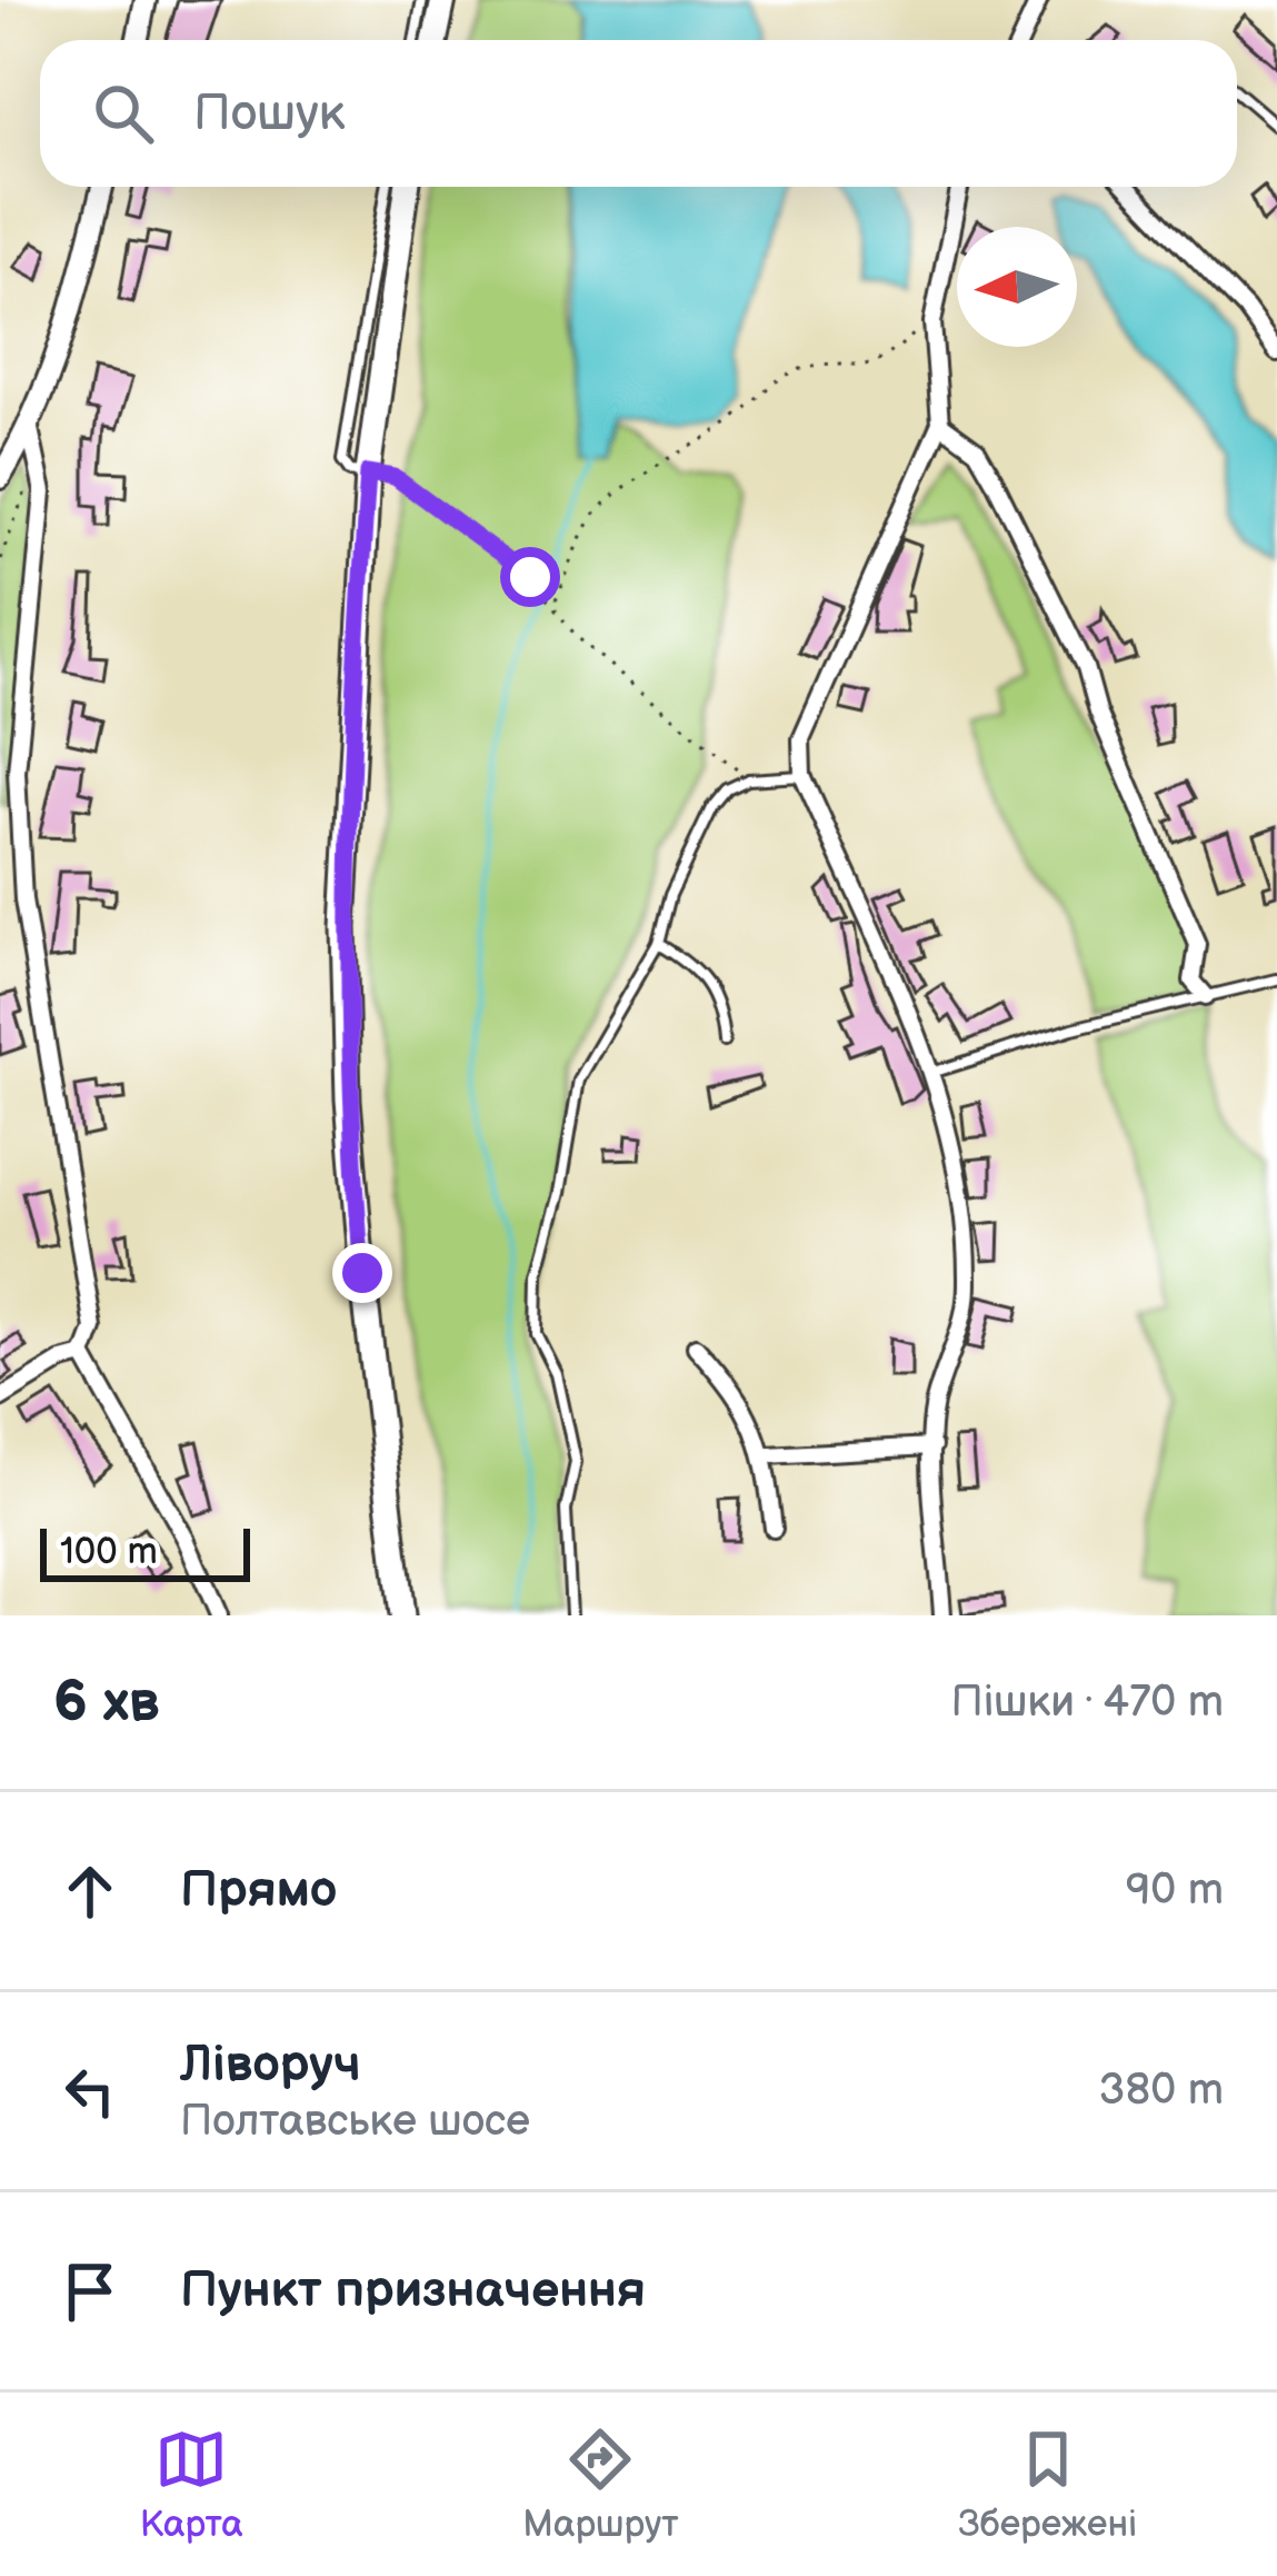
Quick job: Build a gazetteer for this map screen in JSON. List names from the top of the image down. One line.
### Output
{"scale_bar":"100 m","north":"left","page":{"search":"Пошук","scale":"100 m","heading":["6 хв","Пішки · 470 m"],"list":[["Прямо","90 m"],["Ліворуч","Полтавське шосе","380 m"],"Пункт призначення"],"nav":["Карта","Маршрут","Збережені"]}}
